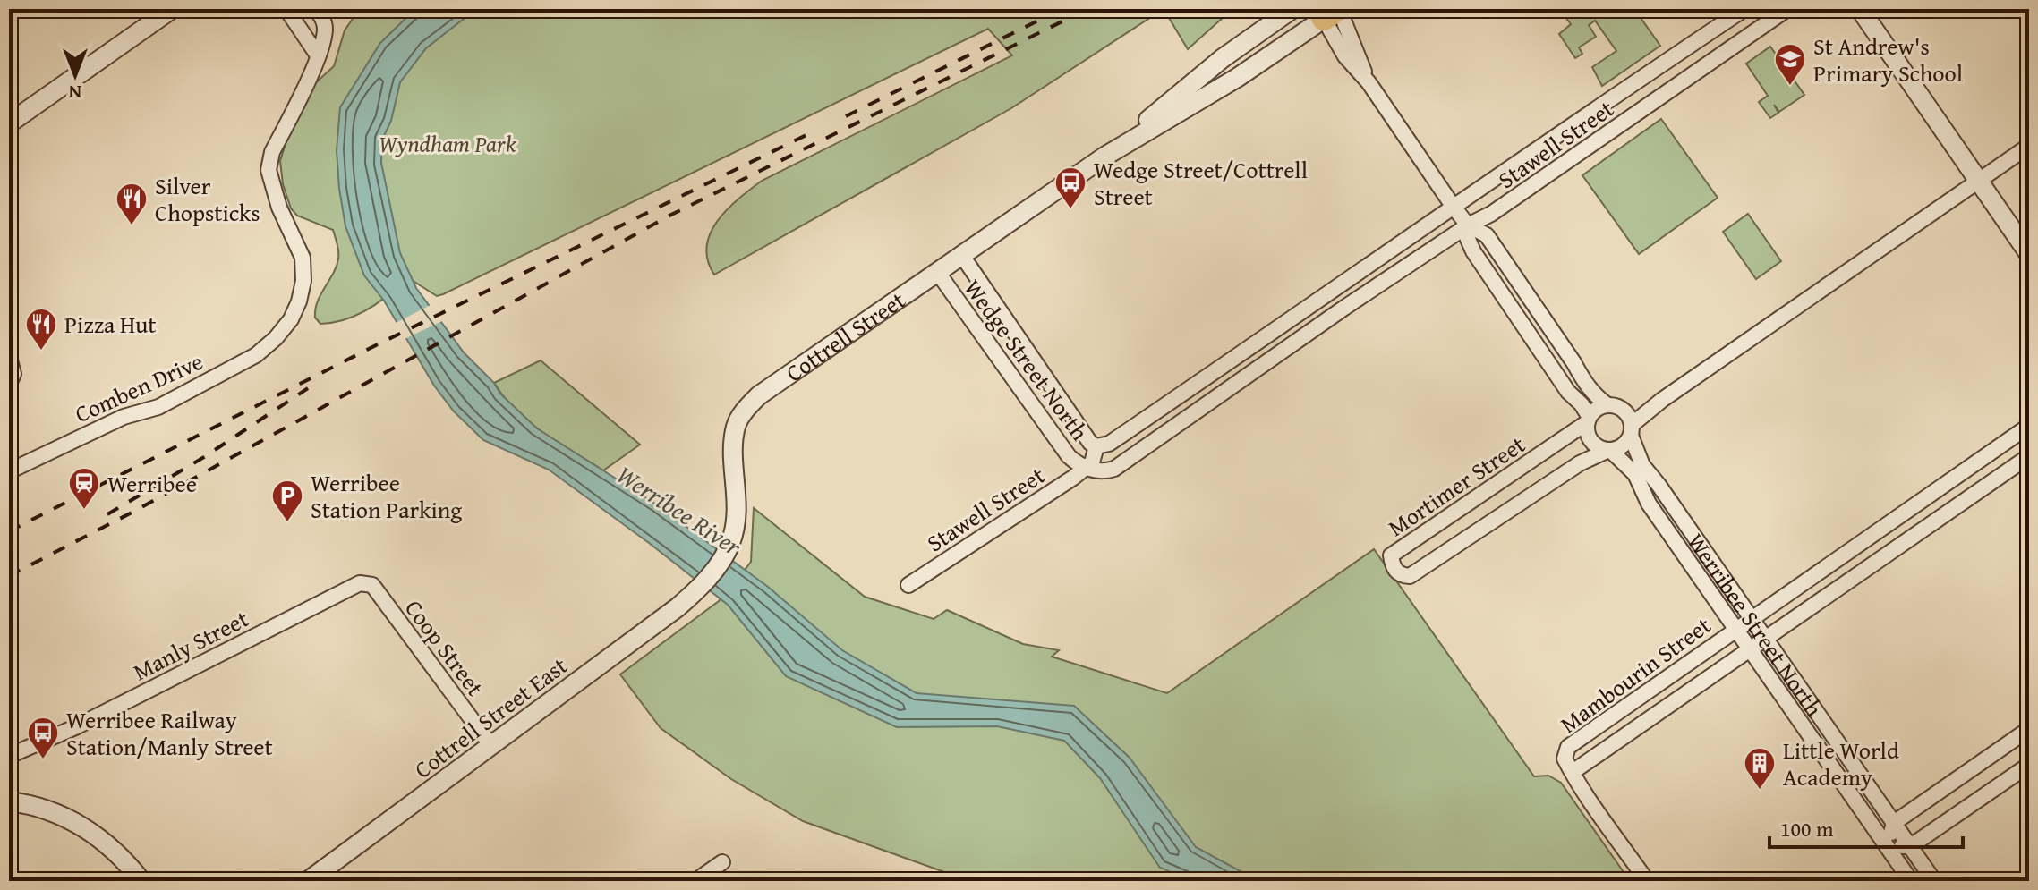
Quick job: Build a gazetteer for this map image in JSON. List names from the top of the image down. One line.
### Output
{"streets":{"street":["Stawell Street","Cottrell Street","Wedge Street North","Comben Drive","Mortimer Street","Werribee Street North","Manly Street","Coop Street","Mambourin Street","Cottrell Street East"]},"crossings":[["Stawell Street","Wedge Street North"],["Cottrell Street","Wedge Street North"],["Cottrell Street","Cottrell Street East"],["Mortimer Street","Werribee Street North"],["Werribee Street North","Mambourin Street"],["Manly Street","Coop Street"],["Coop Street","Cottrell Street East"]],"water":["Werribee River"],"parks":["Wyndham Park"],"places":{"school or university":["St Andrew's Primary School"],"bus stop":["Wedge Street/Cottrell Street","Werribee Railway Station/Manly Street"],"restaurant":["Silver Chopsticks","Pizza Hut"],"station":["Werribee"],"parking":["Werribee Station Parking"],"building":["Little World Academy"]},"scale_bar":"100 m","north":"bottom"}
